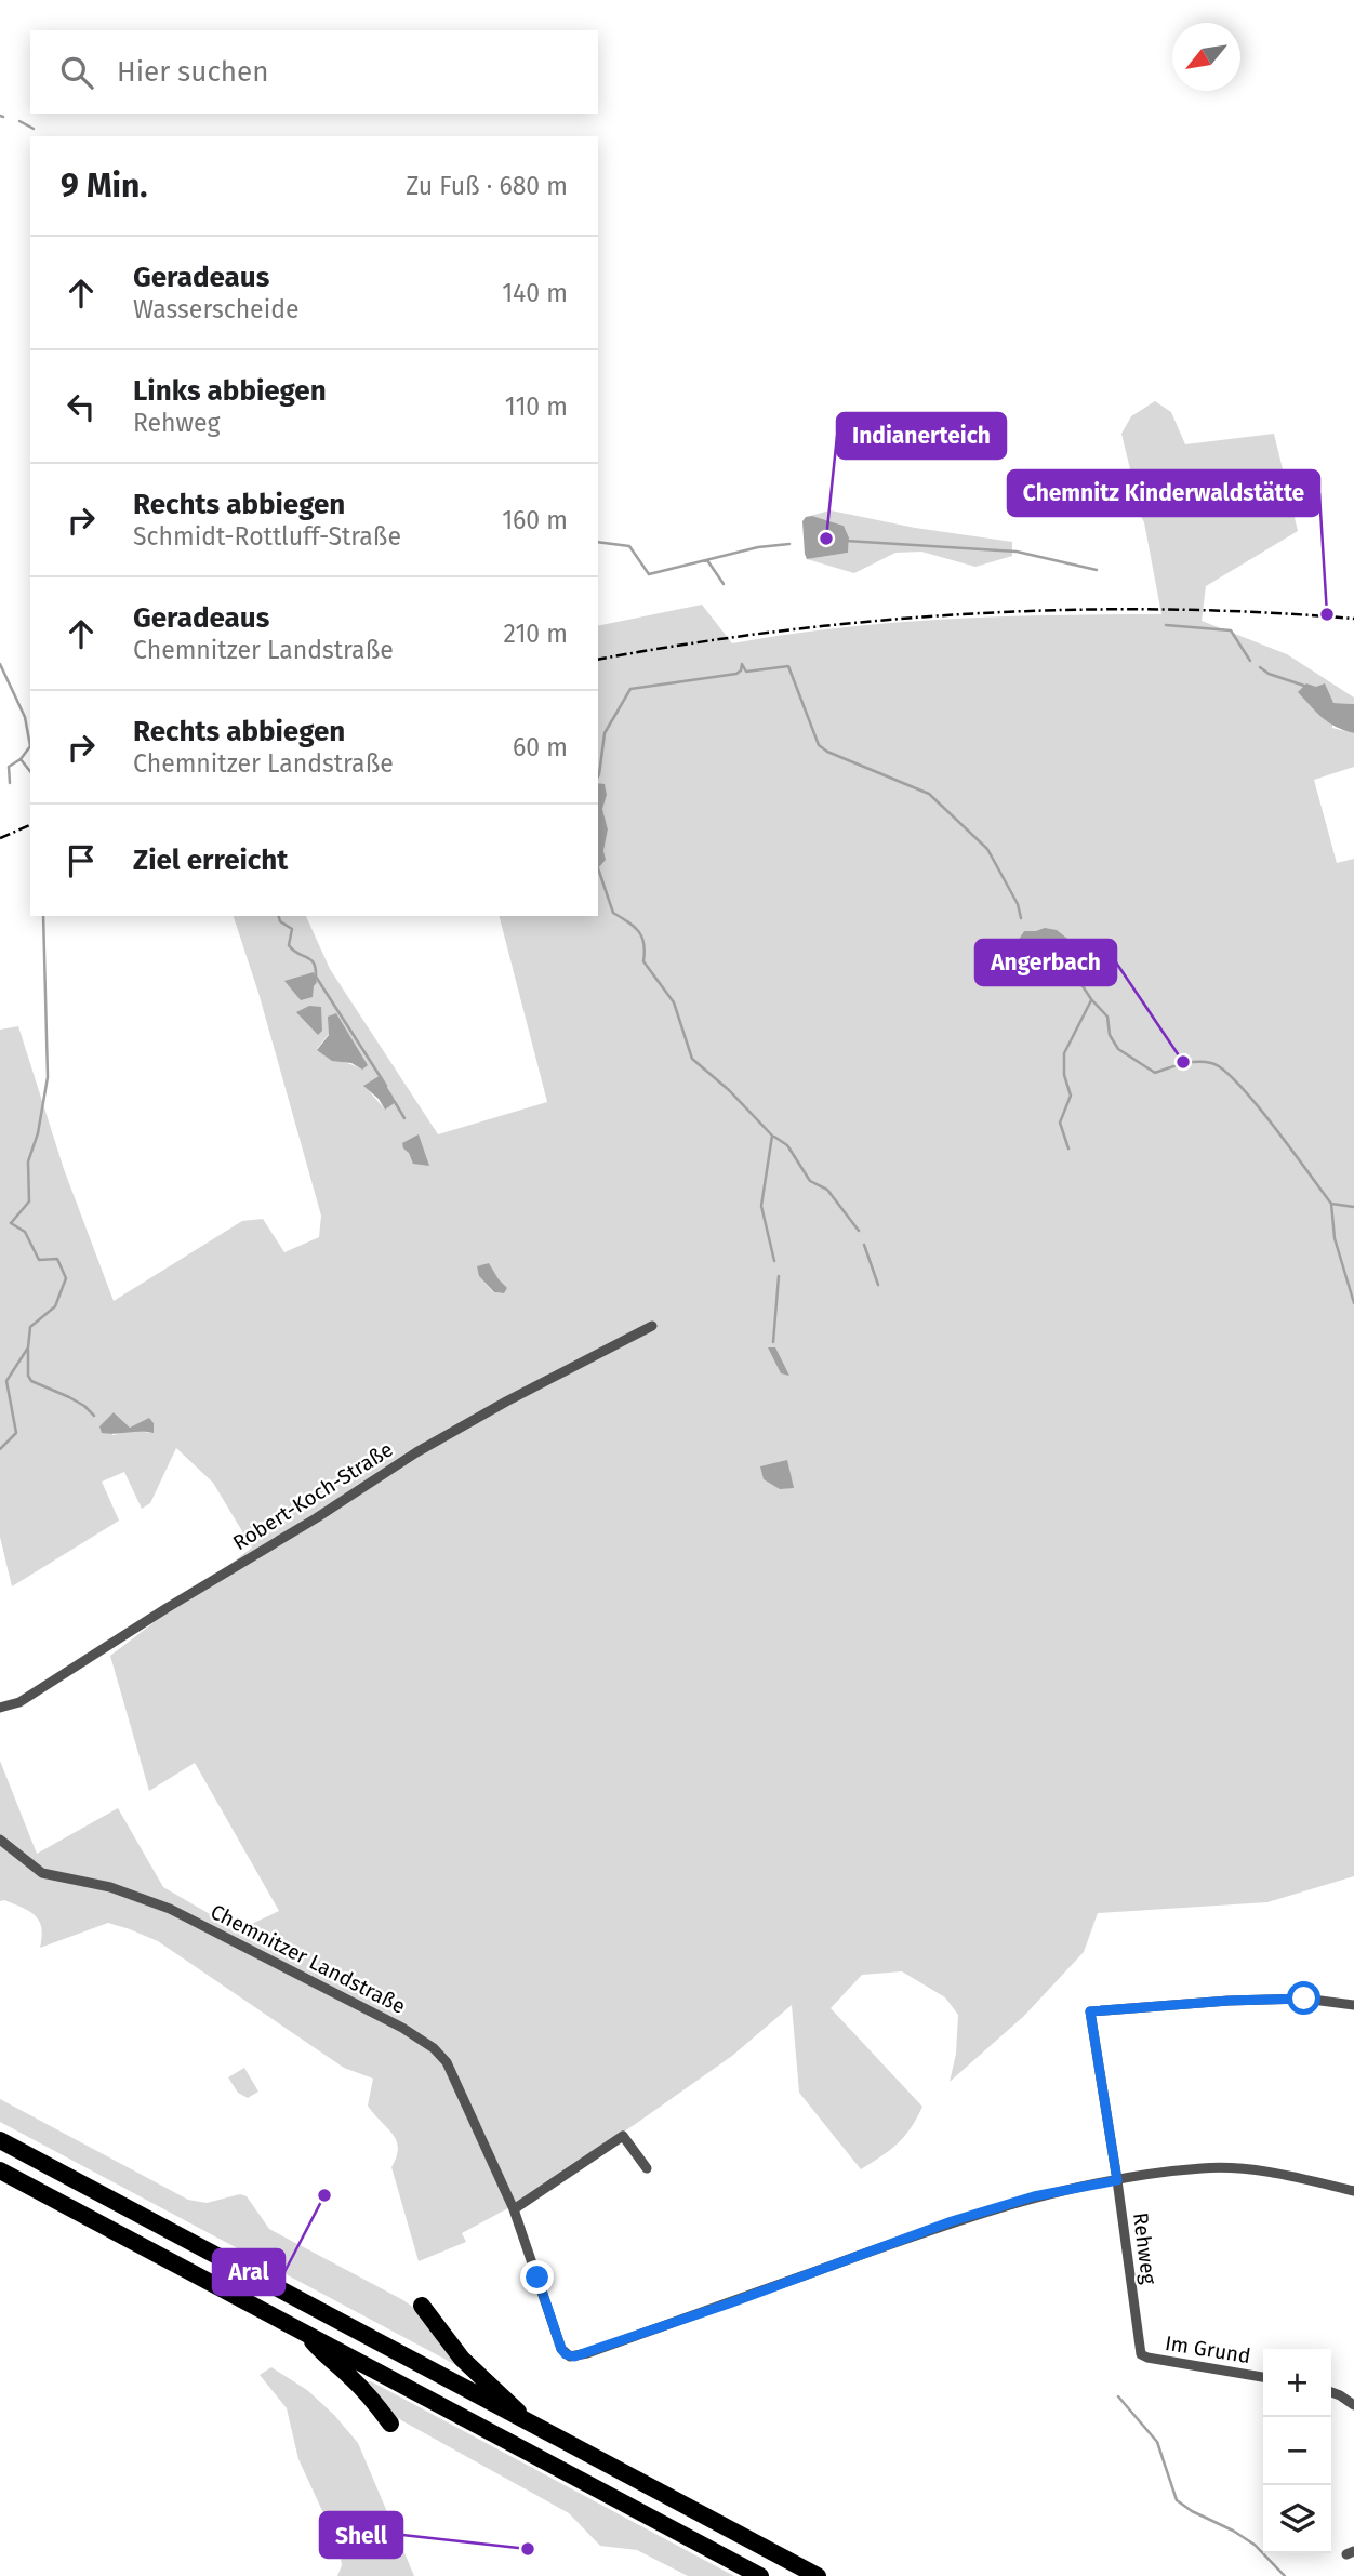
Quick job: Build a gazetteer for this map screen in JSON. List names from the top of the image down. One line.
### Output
{"streets":{"street":["Robert-Koch-Straße","Chemnitzer Landstraße","Rehweg","Im Grund"]},"crossings":[["Chemnitzer Landstraße","Rehweg"],["Rehweg","Im Grund"]],"places":["Indianerteich","Chemnitz Kinderwaldstätte","Angerbach","Aral","Shell"],"north":"bottom left","page":{"search":"Hier suchen","heading":["9 Min.","Zu Fuß · 680 m"],"list":[["Geradeaus","Wasserscheide","140 m"],["Links abbiegen","Rehweg","110 m"],["Rechts abbiegen","Schmidt-Rottluff-Straße","160 m"],["Geradeaus","Chemnitzer Landstraße","210 m"],["Rechts abbiegen","Chemnitzer Landstraße","60 m"],"Ziel erreicht"],"map_buttons":["+","−"]}}
